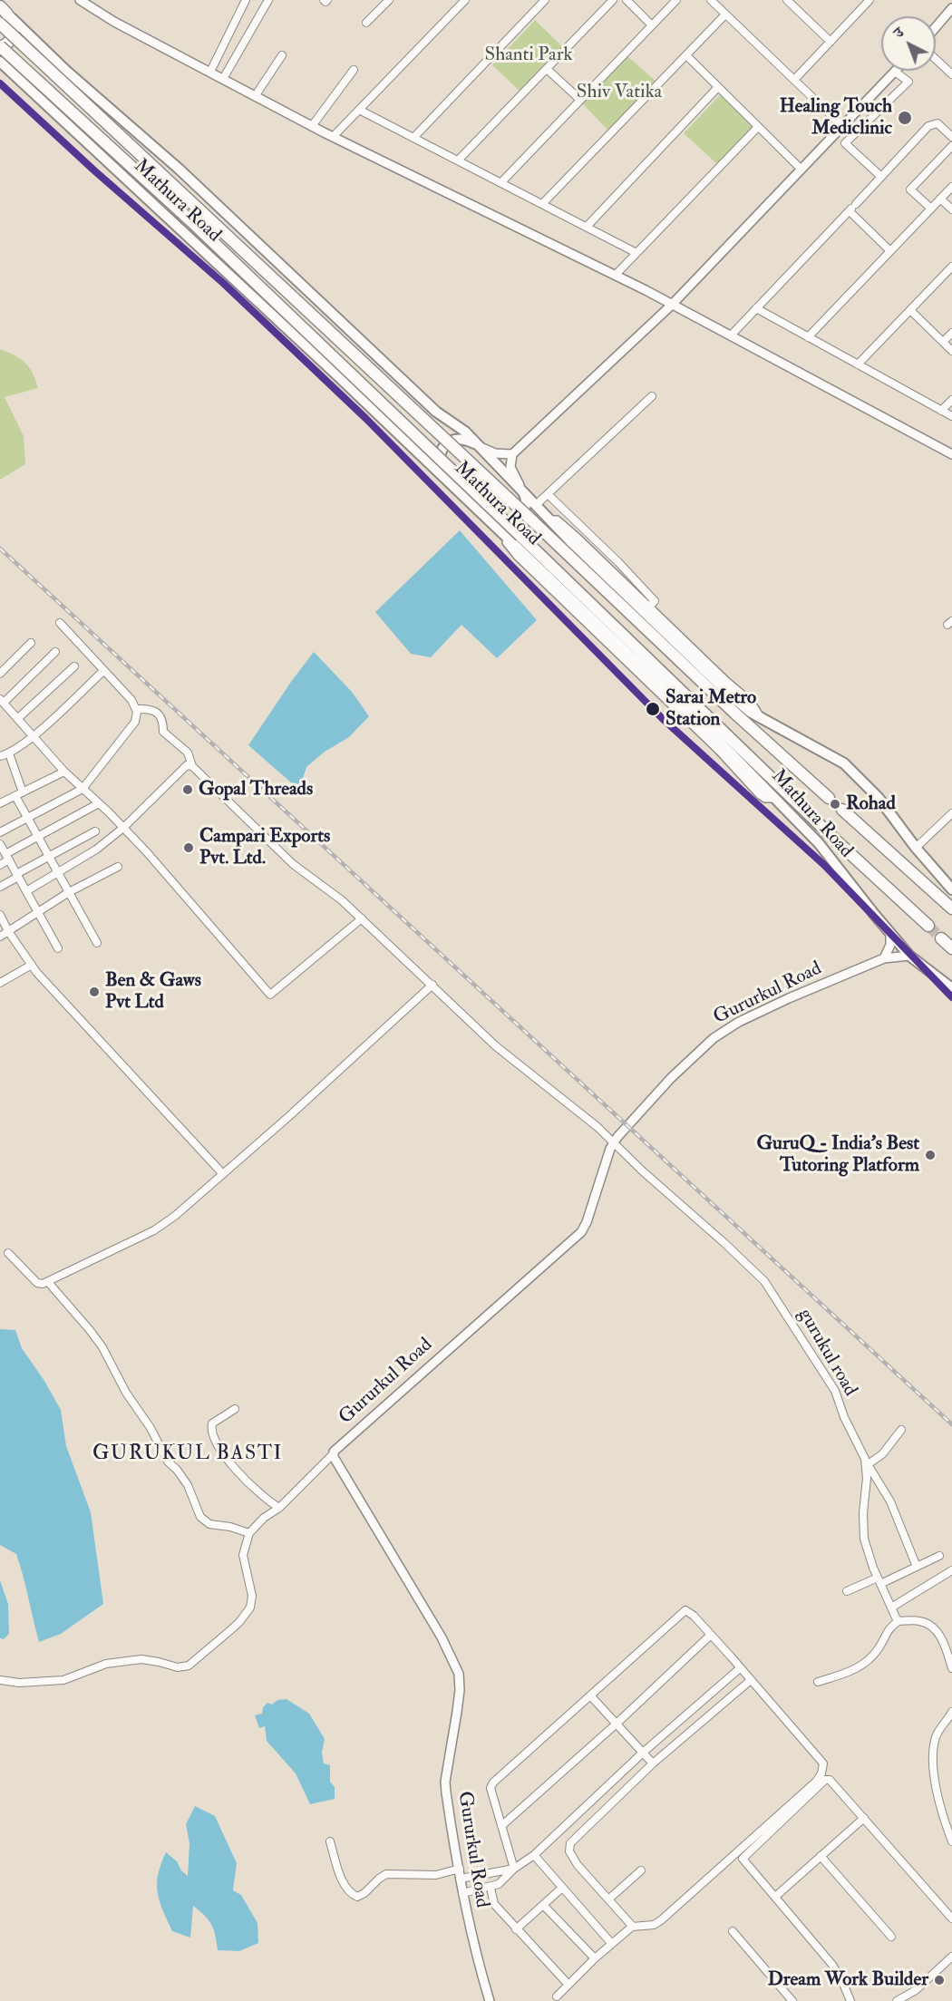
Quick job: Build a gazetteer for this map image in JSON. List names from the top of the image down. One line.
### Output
{"streets":{"main road":["Mathura Road"],"street":["Gururkul Road","gurukul road"]},"crossings":[["Mathura Road","Gururkul Road"],["Gururkul Road","gurukul road"]],"districts":["GURUKUL BASTI"],"parks":["Shanti Park","Shiv Vatika"],"places":["Healing Touch Mediclinic","Sarai Metro Station","Gopal Threads","Rohad","Campari Exports Pvt. Ltd.","Ben & Gaws Pvt Ltd","GuruQ - India's Best Tutoring Platform","Dream Work Builder"],"north":"top left"}
